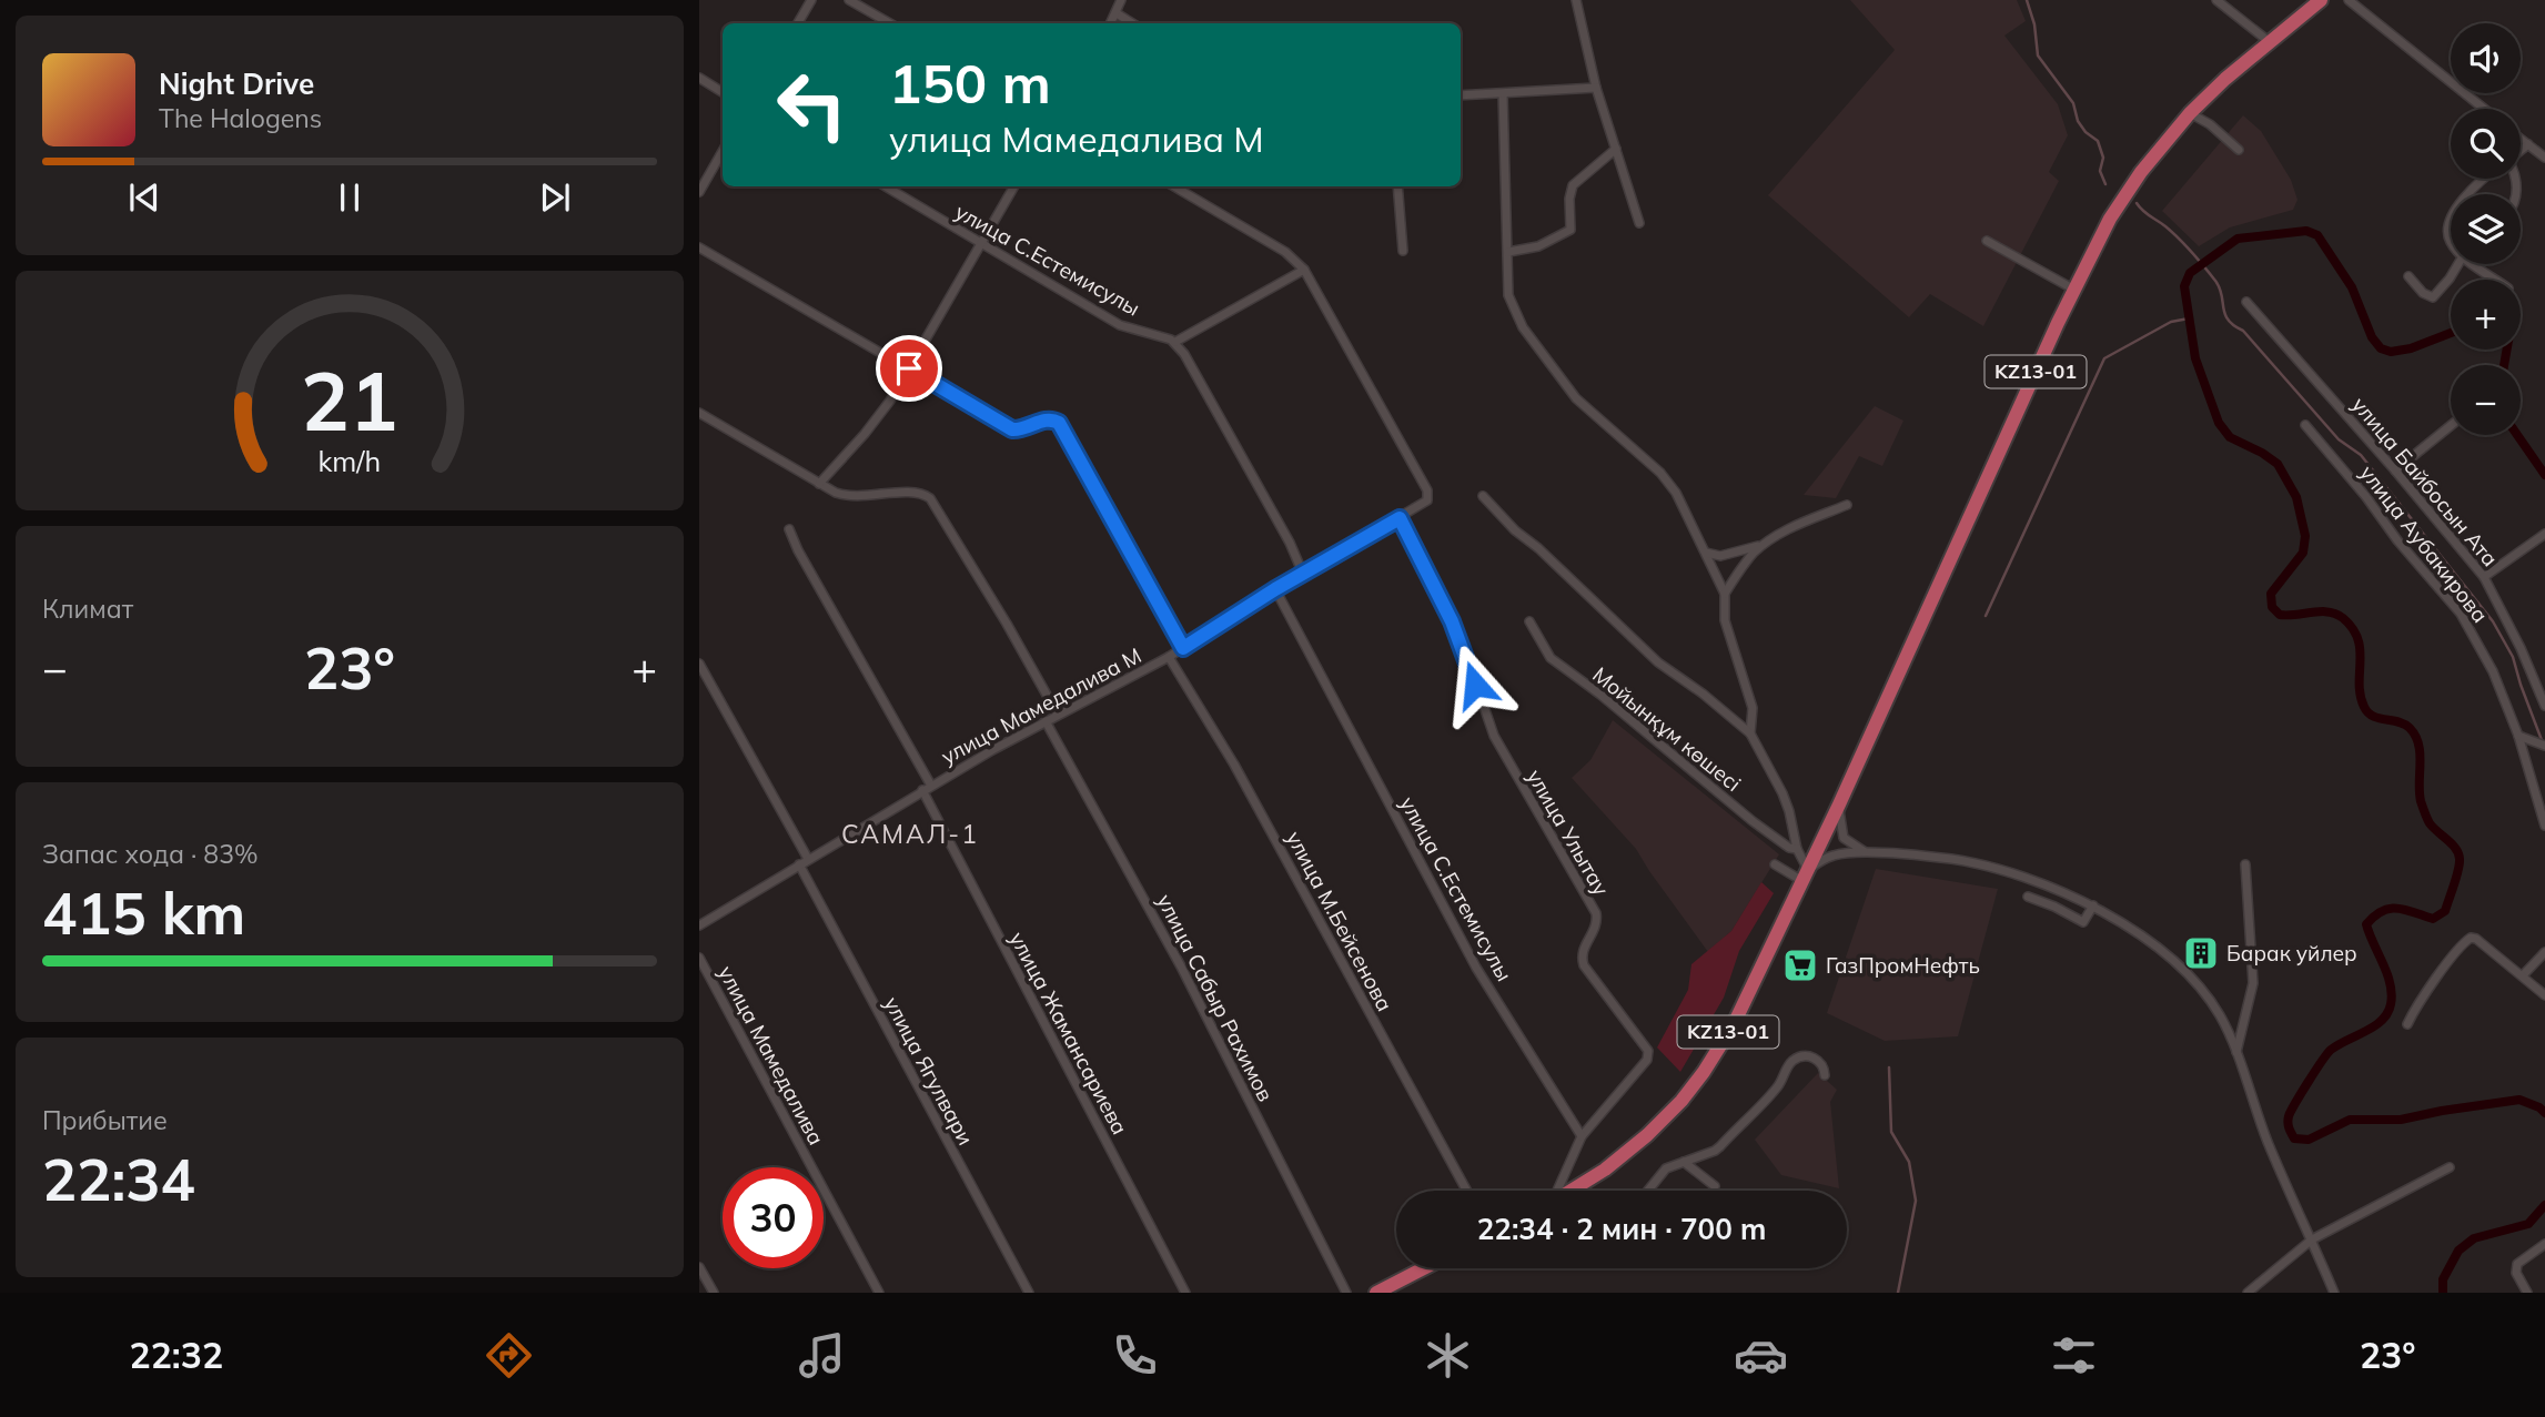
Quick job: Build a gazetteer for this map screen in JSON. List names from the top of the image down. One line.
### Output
{"streets":{"highway":["KZ13-01"],"street":["улица С.Естемисулы","улица Байбосын Ата","улица Аубакирова","улица Мамедалива М","Мойынқұм көшесі","улица Улытау","улица М.Бейсенова","улица Сабыр Рахимов","улица Жамансариева","улица Мамедалива","улица Ягулвари"]},"crossings":[["улица С.Естемисулы","улица Мамедалива М"],["улица С.Естемисулы","улица Улытау"],["KZ13-01","Мойынқұм көшесі"],["улица Мамедалива М","улица Улытау"],["улица Мамедалива М","улица М.Бейсенова"],["улица Мамедалива М","улица Сабыр Рахимов"],["улица Мамедалива М","улица Жамансариева"],["улица Мамедалива М","улица Ягулвари"]],"districts":["САМАЛ-1"],"places":{"building":["Барак уйлер"],"supermarket":["ГазПромНефть"]},"page":{"map_buttons":["+","−"],"turn":["150 m","улица Мамедалива М"],"song":["Night Drive","The Halogens"],"tile":["Климат",["Запас хода · 83%","415 km"],["Прибытие","22:34"]],"heat":["−","23°","+"],"limit":"30","trip":"22:34 · 2 мин · 700 m","tabs":["22:32","23°"],"gauge":["21","km/h"]}}
